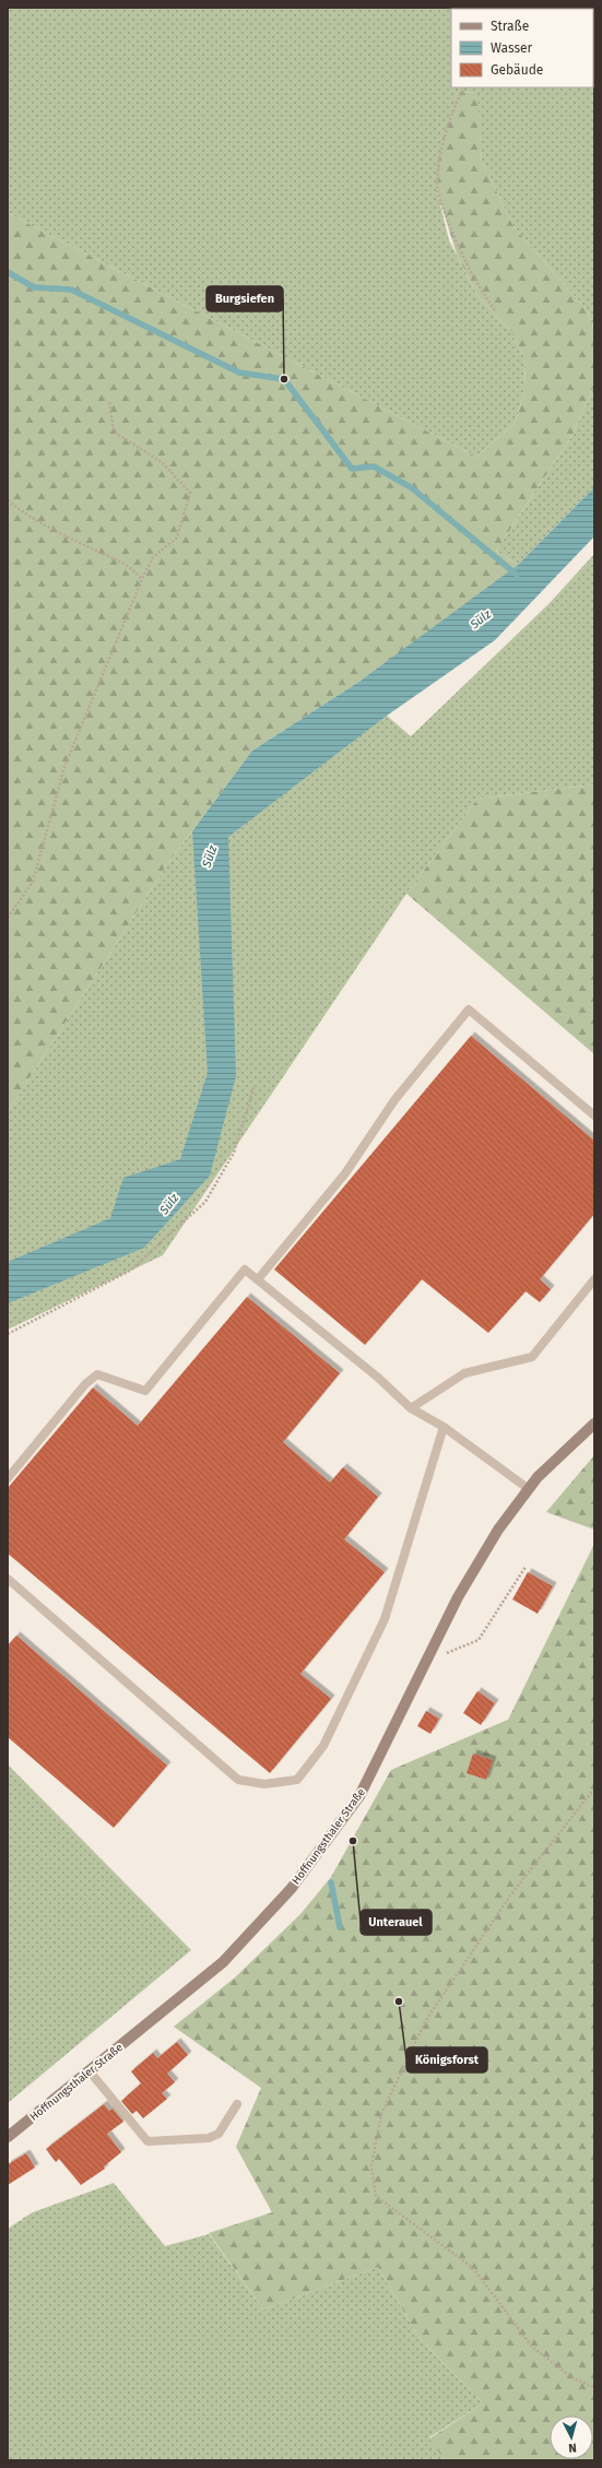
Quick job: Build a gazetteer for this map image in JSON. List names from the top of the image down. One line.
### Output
{"streets":{"main road":["Hoffnungsthaler Straße"]},"water":["Sülz"],"places":["Burgsiefen","Unterauel","Königsforst"],"legend":["Straße","Wasser","Gebäude"],"north":"bottom"}
